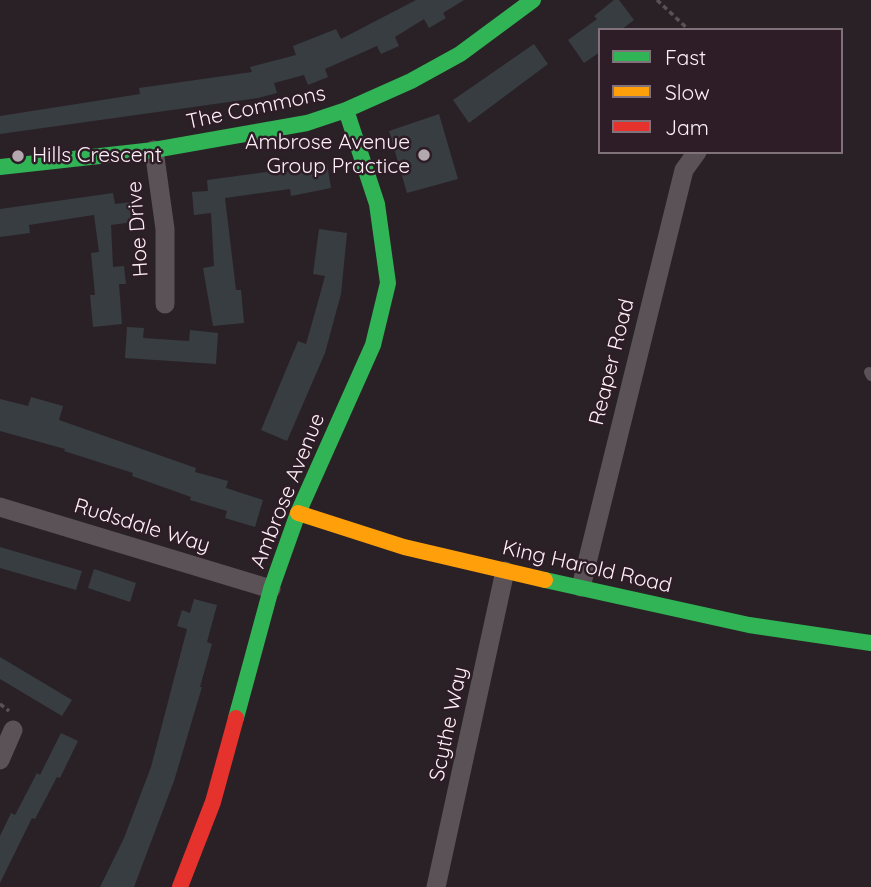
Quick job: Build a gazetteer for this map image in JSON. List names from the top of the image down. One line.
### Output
{"streets":{"street":["The Commons","Hoe Drive","Reaper Road","Ambrose Avenue","Rudsdale Way","King Harold Road","Scythe Way"]},"crossings":[["The Commons","Hoe Drive"],["The Commons","Ambrose Avenue"],["Reaper Road","King Harold Road"],["Ambrose Avenue","Rudsdale Way"],["Ambrose Avenue","King Harold Road"],["King Harold Road","Scythe Way"]],"places":["Ambrose Avenue Group Practice","Hills Crescent"],"legend":["Fast","Slow","Jam"]}
